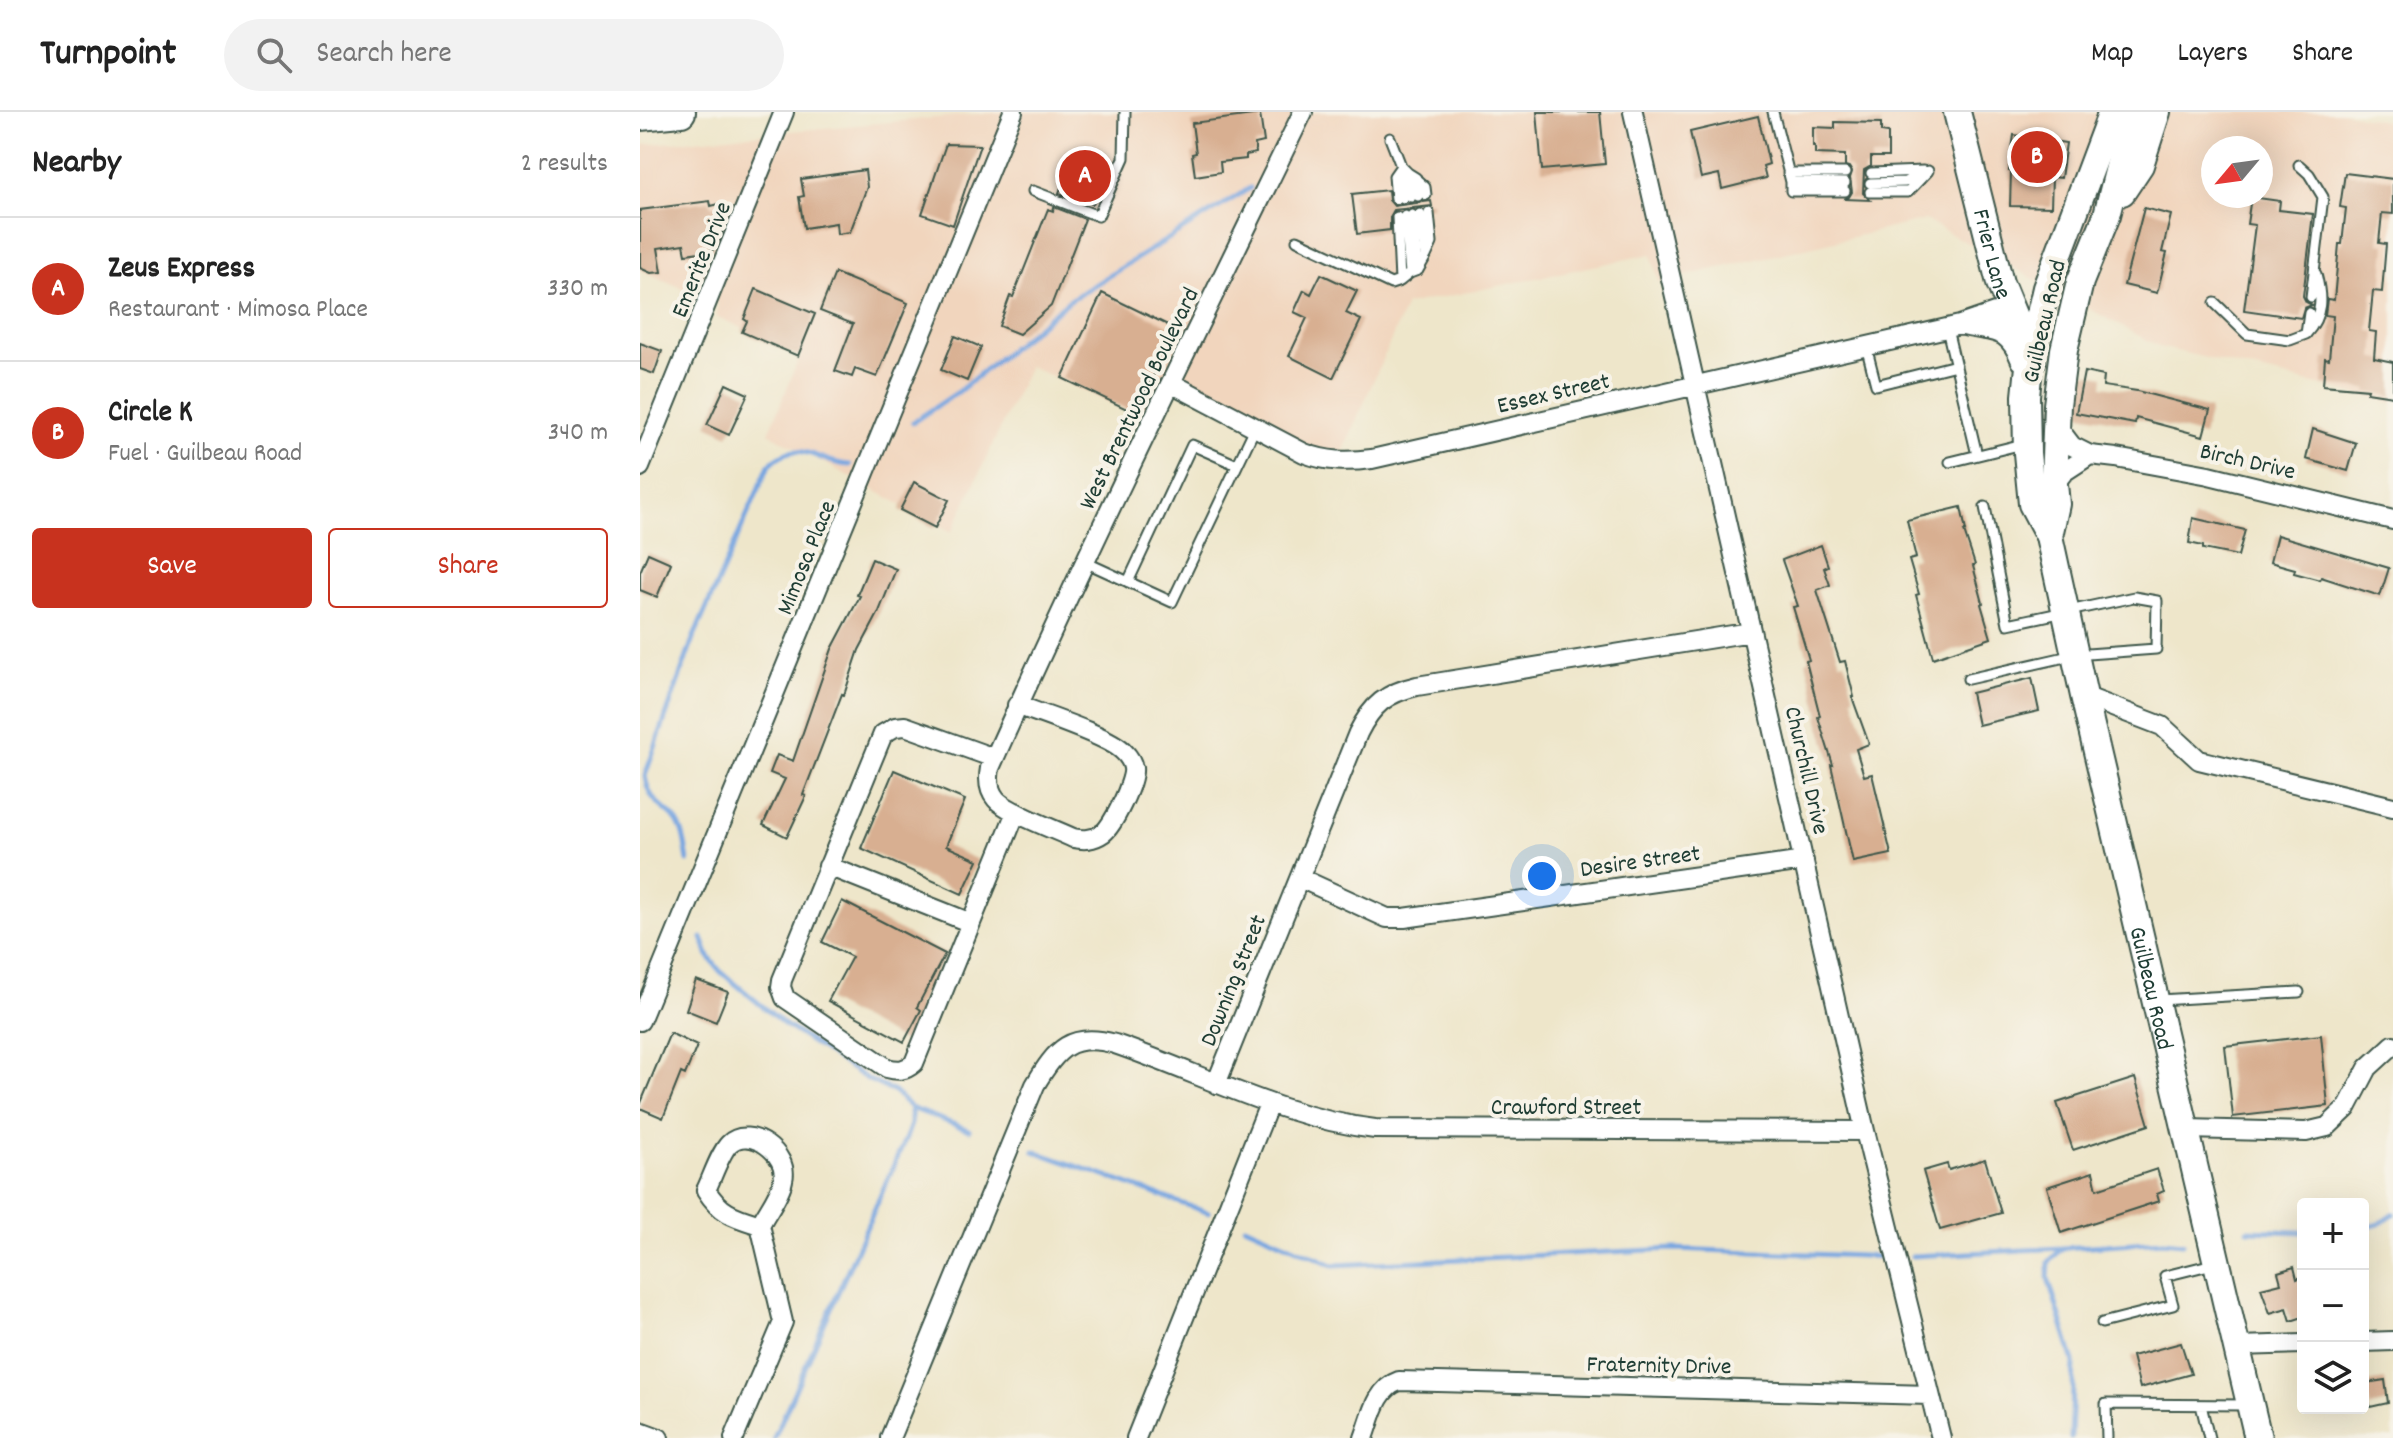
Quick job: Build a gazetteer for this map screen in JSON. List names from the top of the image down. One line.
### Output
{"streets":{"street":["Frier Lane","Emerite Drive","Guilbeau Road","Essex Street","West Brentwood Boulevard","Birch Drive","Mimosa Place","Churchill Drive","Desire Street","Downing Street","Crawford Street","Fraternity Drive"]},"crossings":[["Frier Lane","Guilbeau Road"],["Frier Lane","Essex Street"],["Guilbeau Road","Essex Street"],["Essex Street","West Brentwood Boulevard"],["Essex Street","Churchill Drive"],["Churchill Drive","Desire Street"],["Churchill Drive","Downing Street"],["Churchill Drive","Crawford Street"],["Churchill Drive","Fraternity Drive"],["Desire Street","Downing Street"],["Downing Street","Crawford Street"]],"north":"bottom left","page":{"header":"Turnpoint","search":"Search here","nav":["Map","Layers","Share"],"heading":["Nearby","2 results"],"pins":["B","A"],"list":[{"mark":"A","name":"Zeus Express","note":"Restaurant · Mimosa Place","value":"330 m"},{"mark":"B","name":"Circle K","note":"Fuel · Guilbeau Road","value":"340 m"}],"buttons":["Save","Share"],"map_buttons":["+","−"]}}
